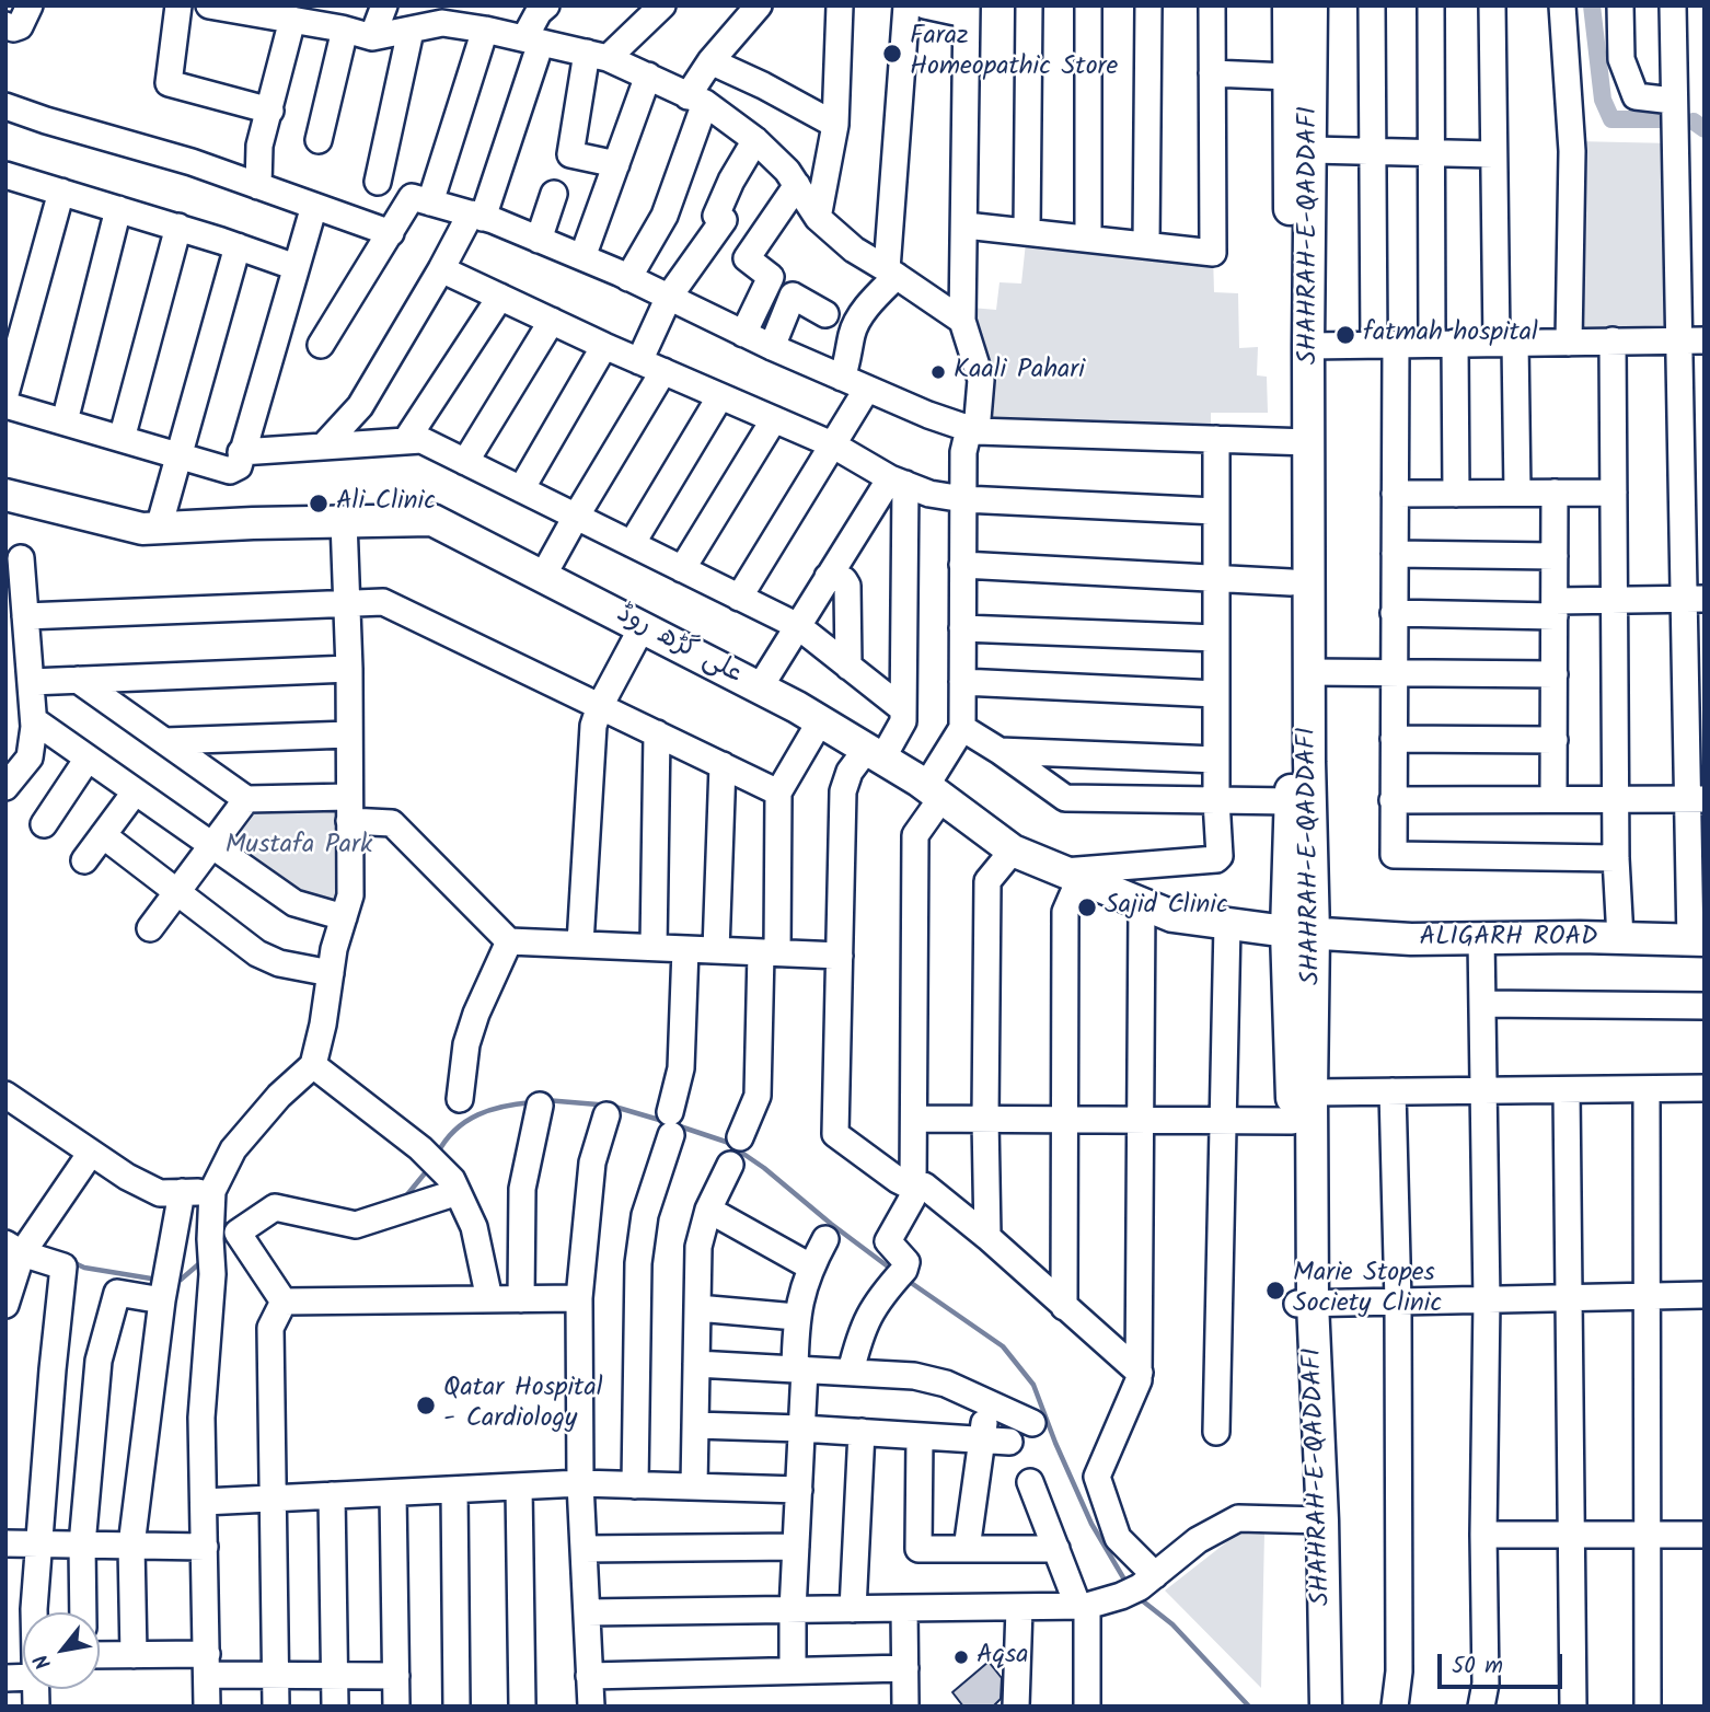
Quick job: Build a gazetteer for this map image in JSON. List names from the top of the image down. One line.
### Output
{"streets":{"main road":["SHAHRAH-E-QADDAFI","علی گڑھ روڈ","ALIGARH ROAD"]},"crossings":[["SHAHRAH-E-QADDAFI","علی گڑھ روڈ"],["SHAHRAH-E-QADDAFI","ALIGARH ROAD"],["علی گڑھ روڈ","ALIGARH ROAD"]],"parks":["Mustafa Park"],"places":["Faraz Homeopathic Store","fatmah hospital","Kaali Pahari","Ali Clinic","Sajid Clinic","Marie Stopes Society Clinic","Qatar Hospital - Cardiology","Aqsa"],"scale_bar":"50 m","north":"bottom left"}
